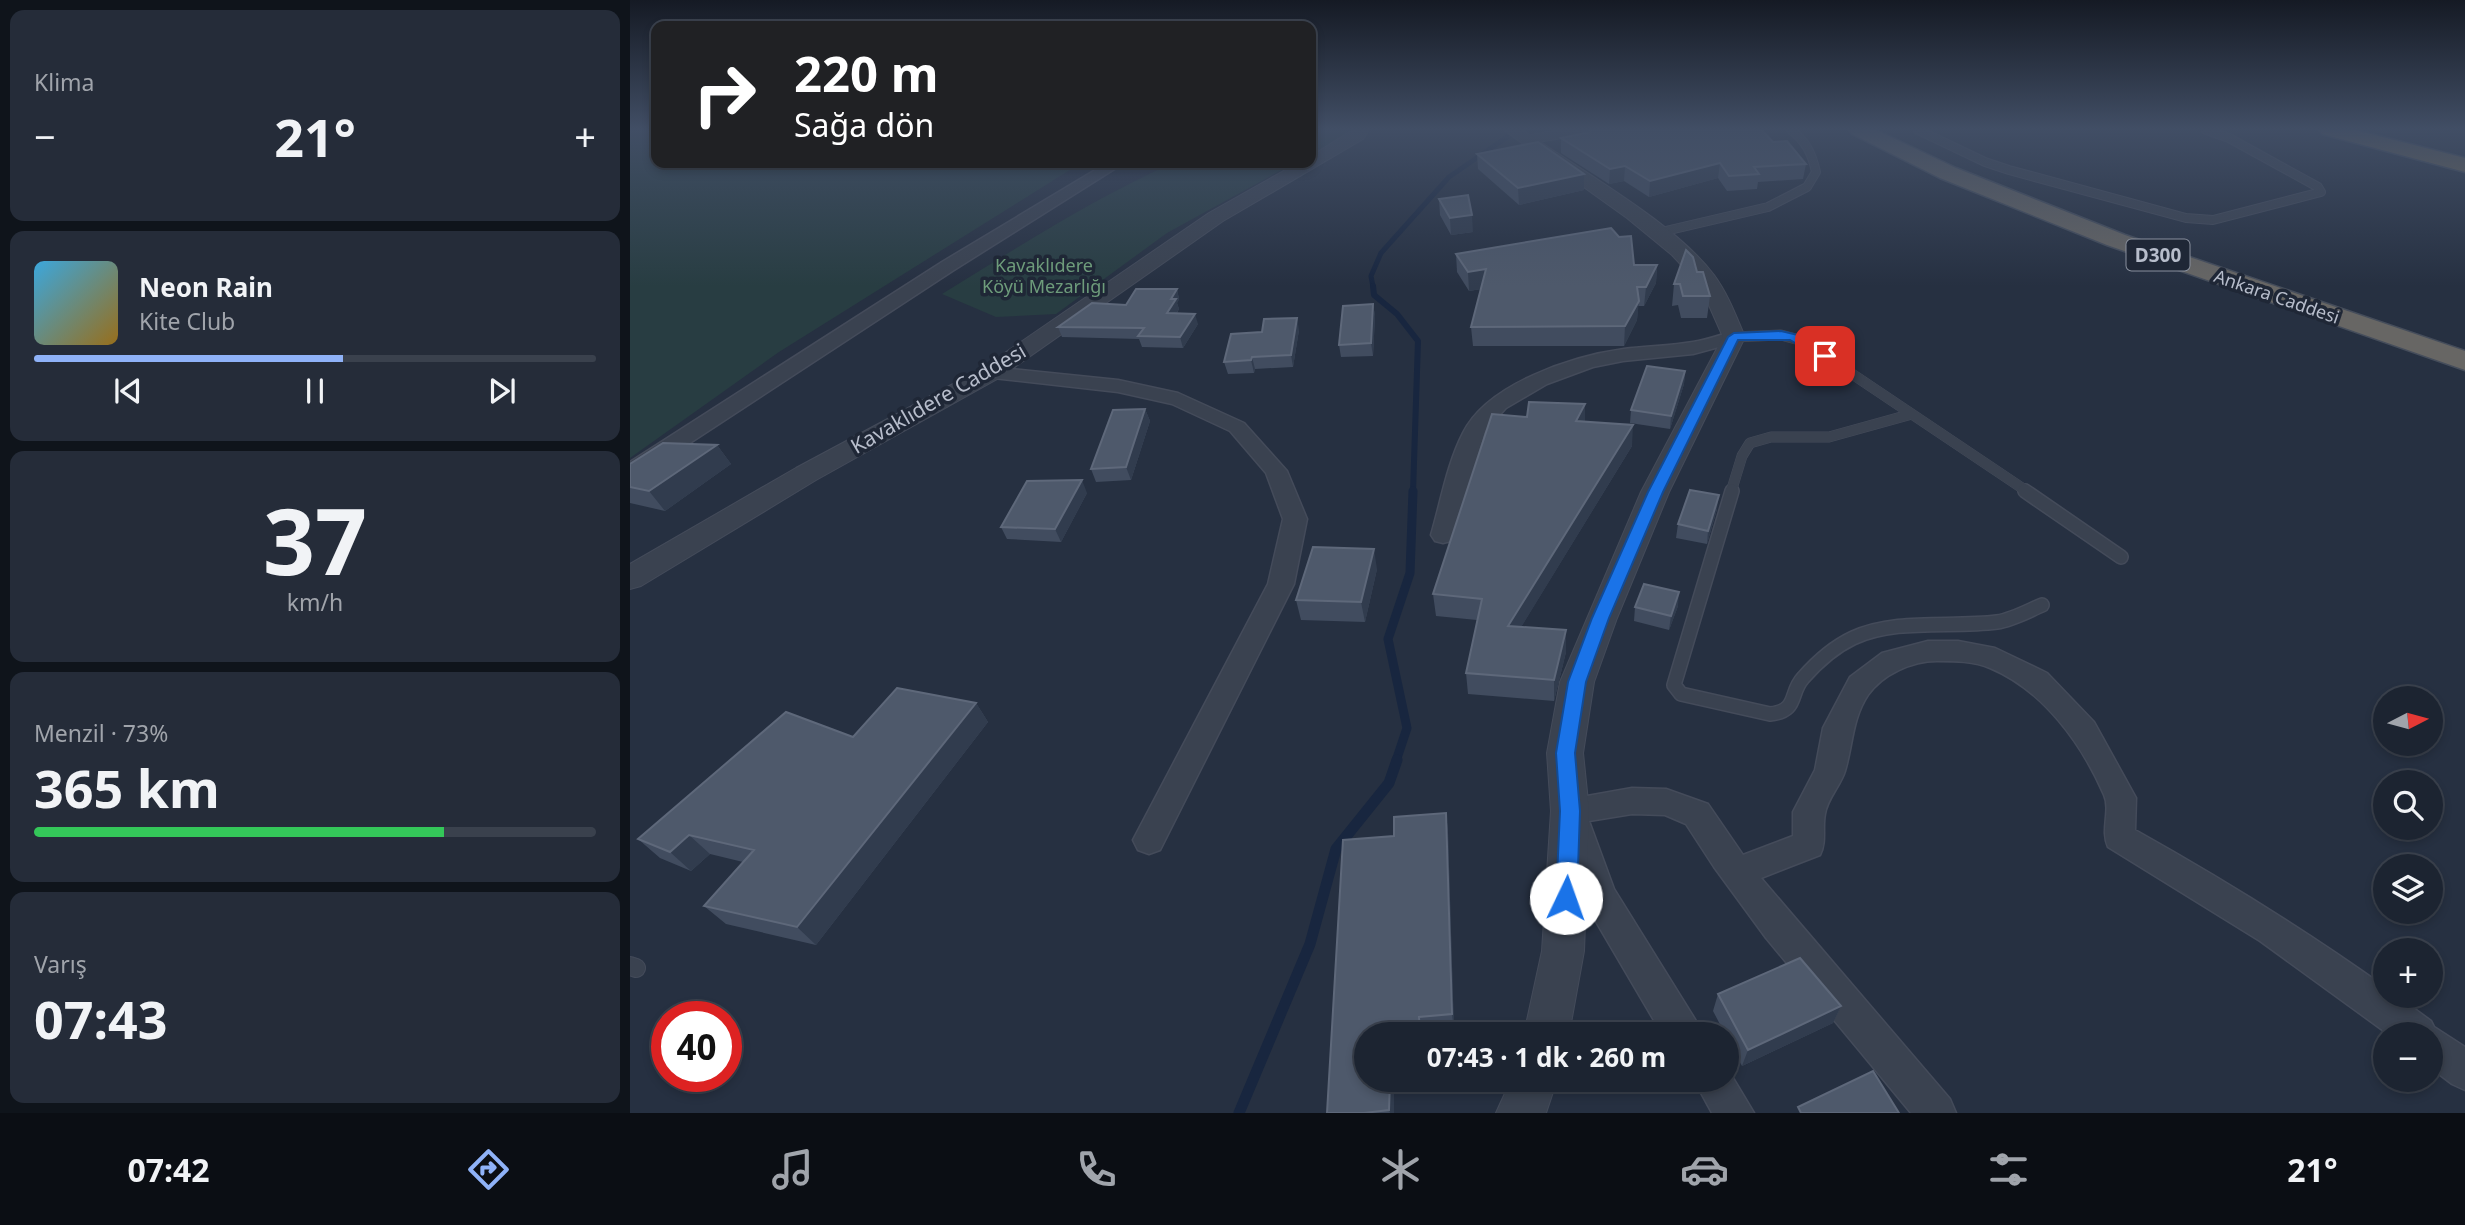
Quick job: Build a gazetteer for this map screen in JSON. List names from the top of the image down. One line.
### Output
{"streets":{"highway":["D300","Ankara Caddesi"],"street":["Kavaklıdere Caddesi"]},"parks":["Kavaklıdere Köyü Mezarlığı"],"north":"right","page":{"tile":["Klima",["37","km/h"],["Menzil · 73%","365 km"],["Varış","07:43"]],"turn":["220 m","Sağa dön"],"heat":["−","21°","+"],"song":["Neon Rain","Kite Club"],"map_buttons":["+","−"],"limit":"40","trip":"07:43 · 1 dk · 260 m","tabs":["07:42","21°"]}}
